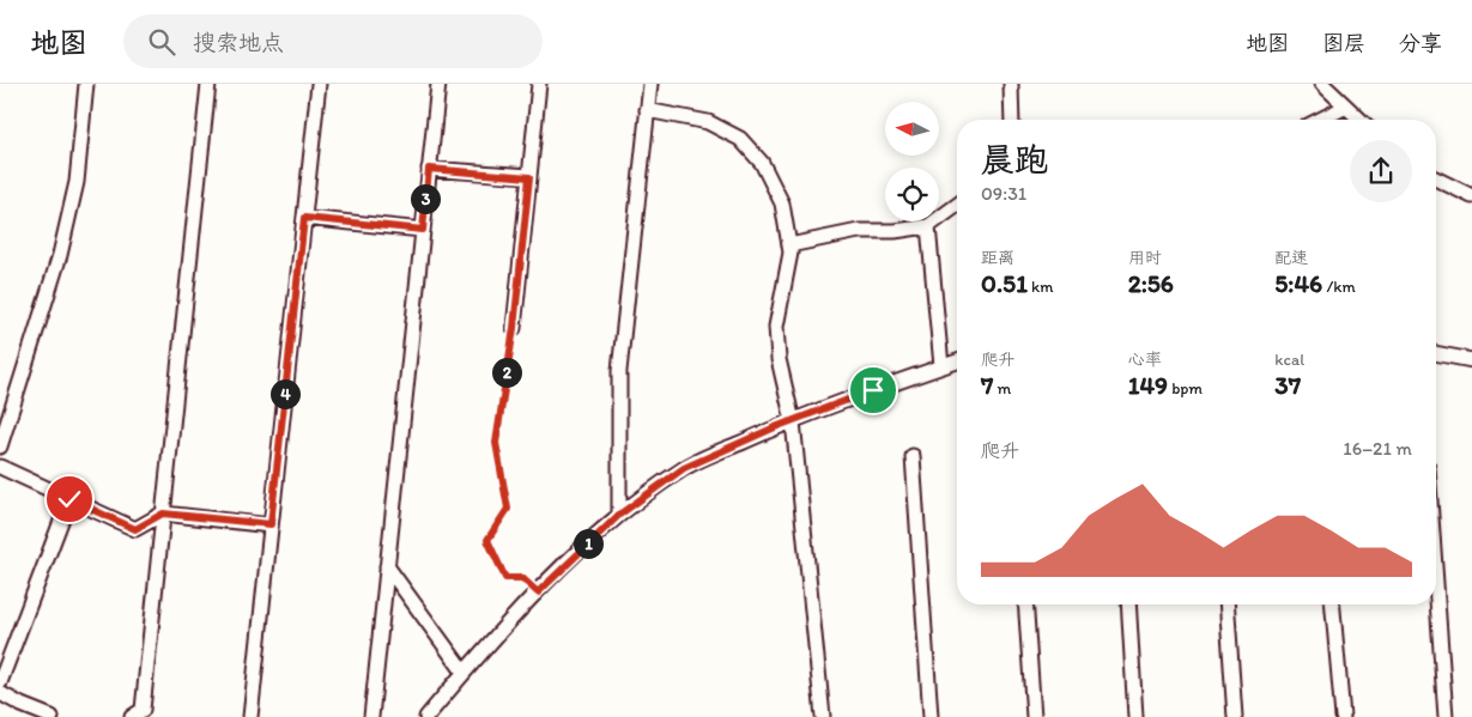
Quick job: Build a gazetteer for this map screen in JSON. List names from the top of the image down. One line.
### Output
{"north":"left","page":{"header":"地图","search":"搜索地点","nav":["地图","图层","分享"],"heading":["晨跑","09:31"],"pins":["3","2","4","1"],"stats":[["距离","0.51 km"],["用时","2:56"],["配速","5:46 /km"],["爬升","7 m"],["心率","149 bpm"],["kcal","37"]],"chart":["爬升","16–21 m"]}}
